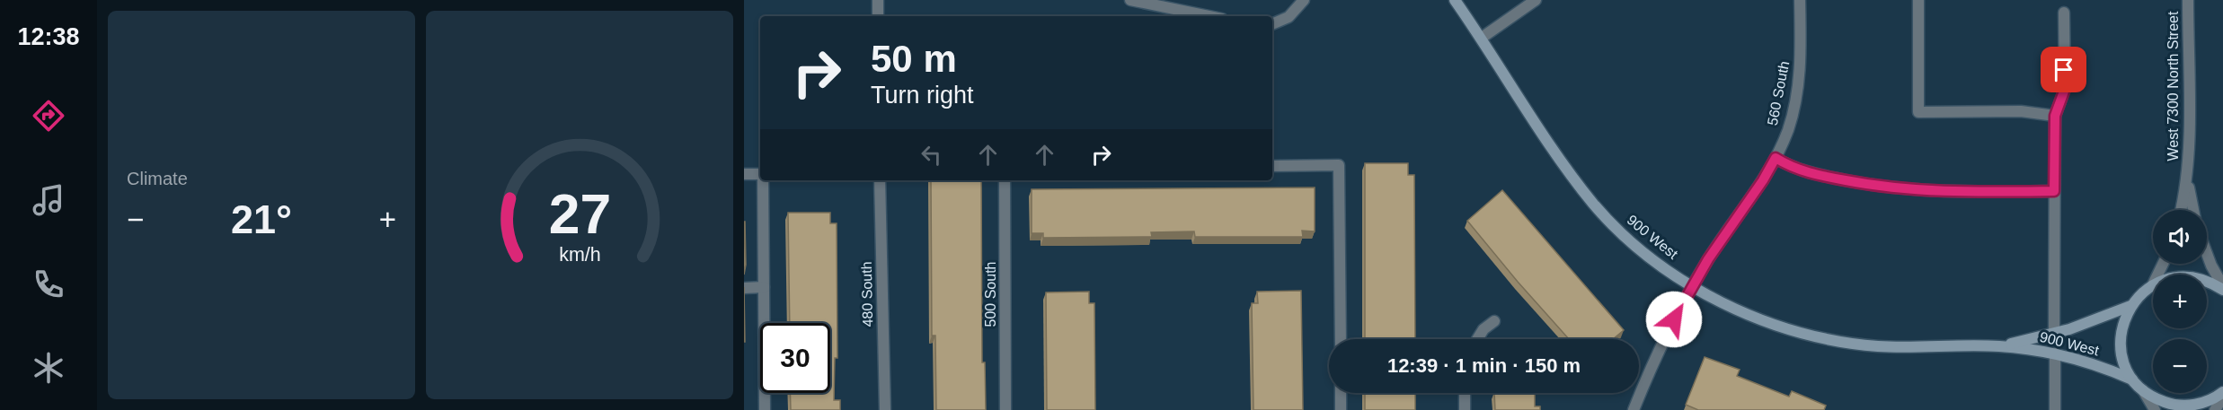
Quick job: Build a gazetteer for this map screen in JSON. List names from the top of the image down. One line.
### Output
{"streets":{"street":["West 7300 North Street","560 South","900 West","480 South","500 South"]},"crossings":[["560 South","900 West"]],"page":{"tabs":"12:38","tile":"Climate","turn":["50 m","Turn right"],"heat":["−","21°","+"],"map_buttons":["+","−"],"limit":"30","trip":"12:39 · 1 min · 150 m","gauge":["27","km/h"]}}
